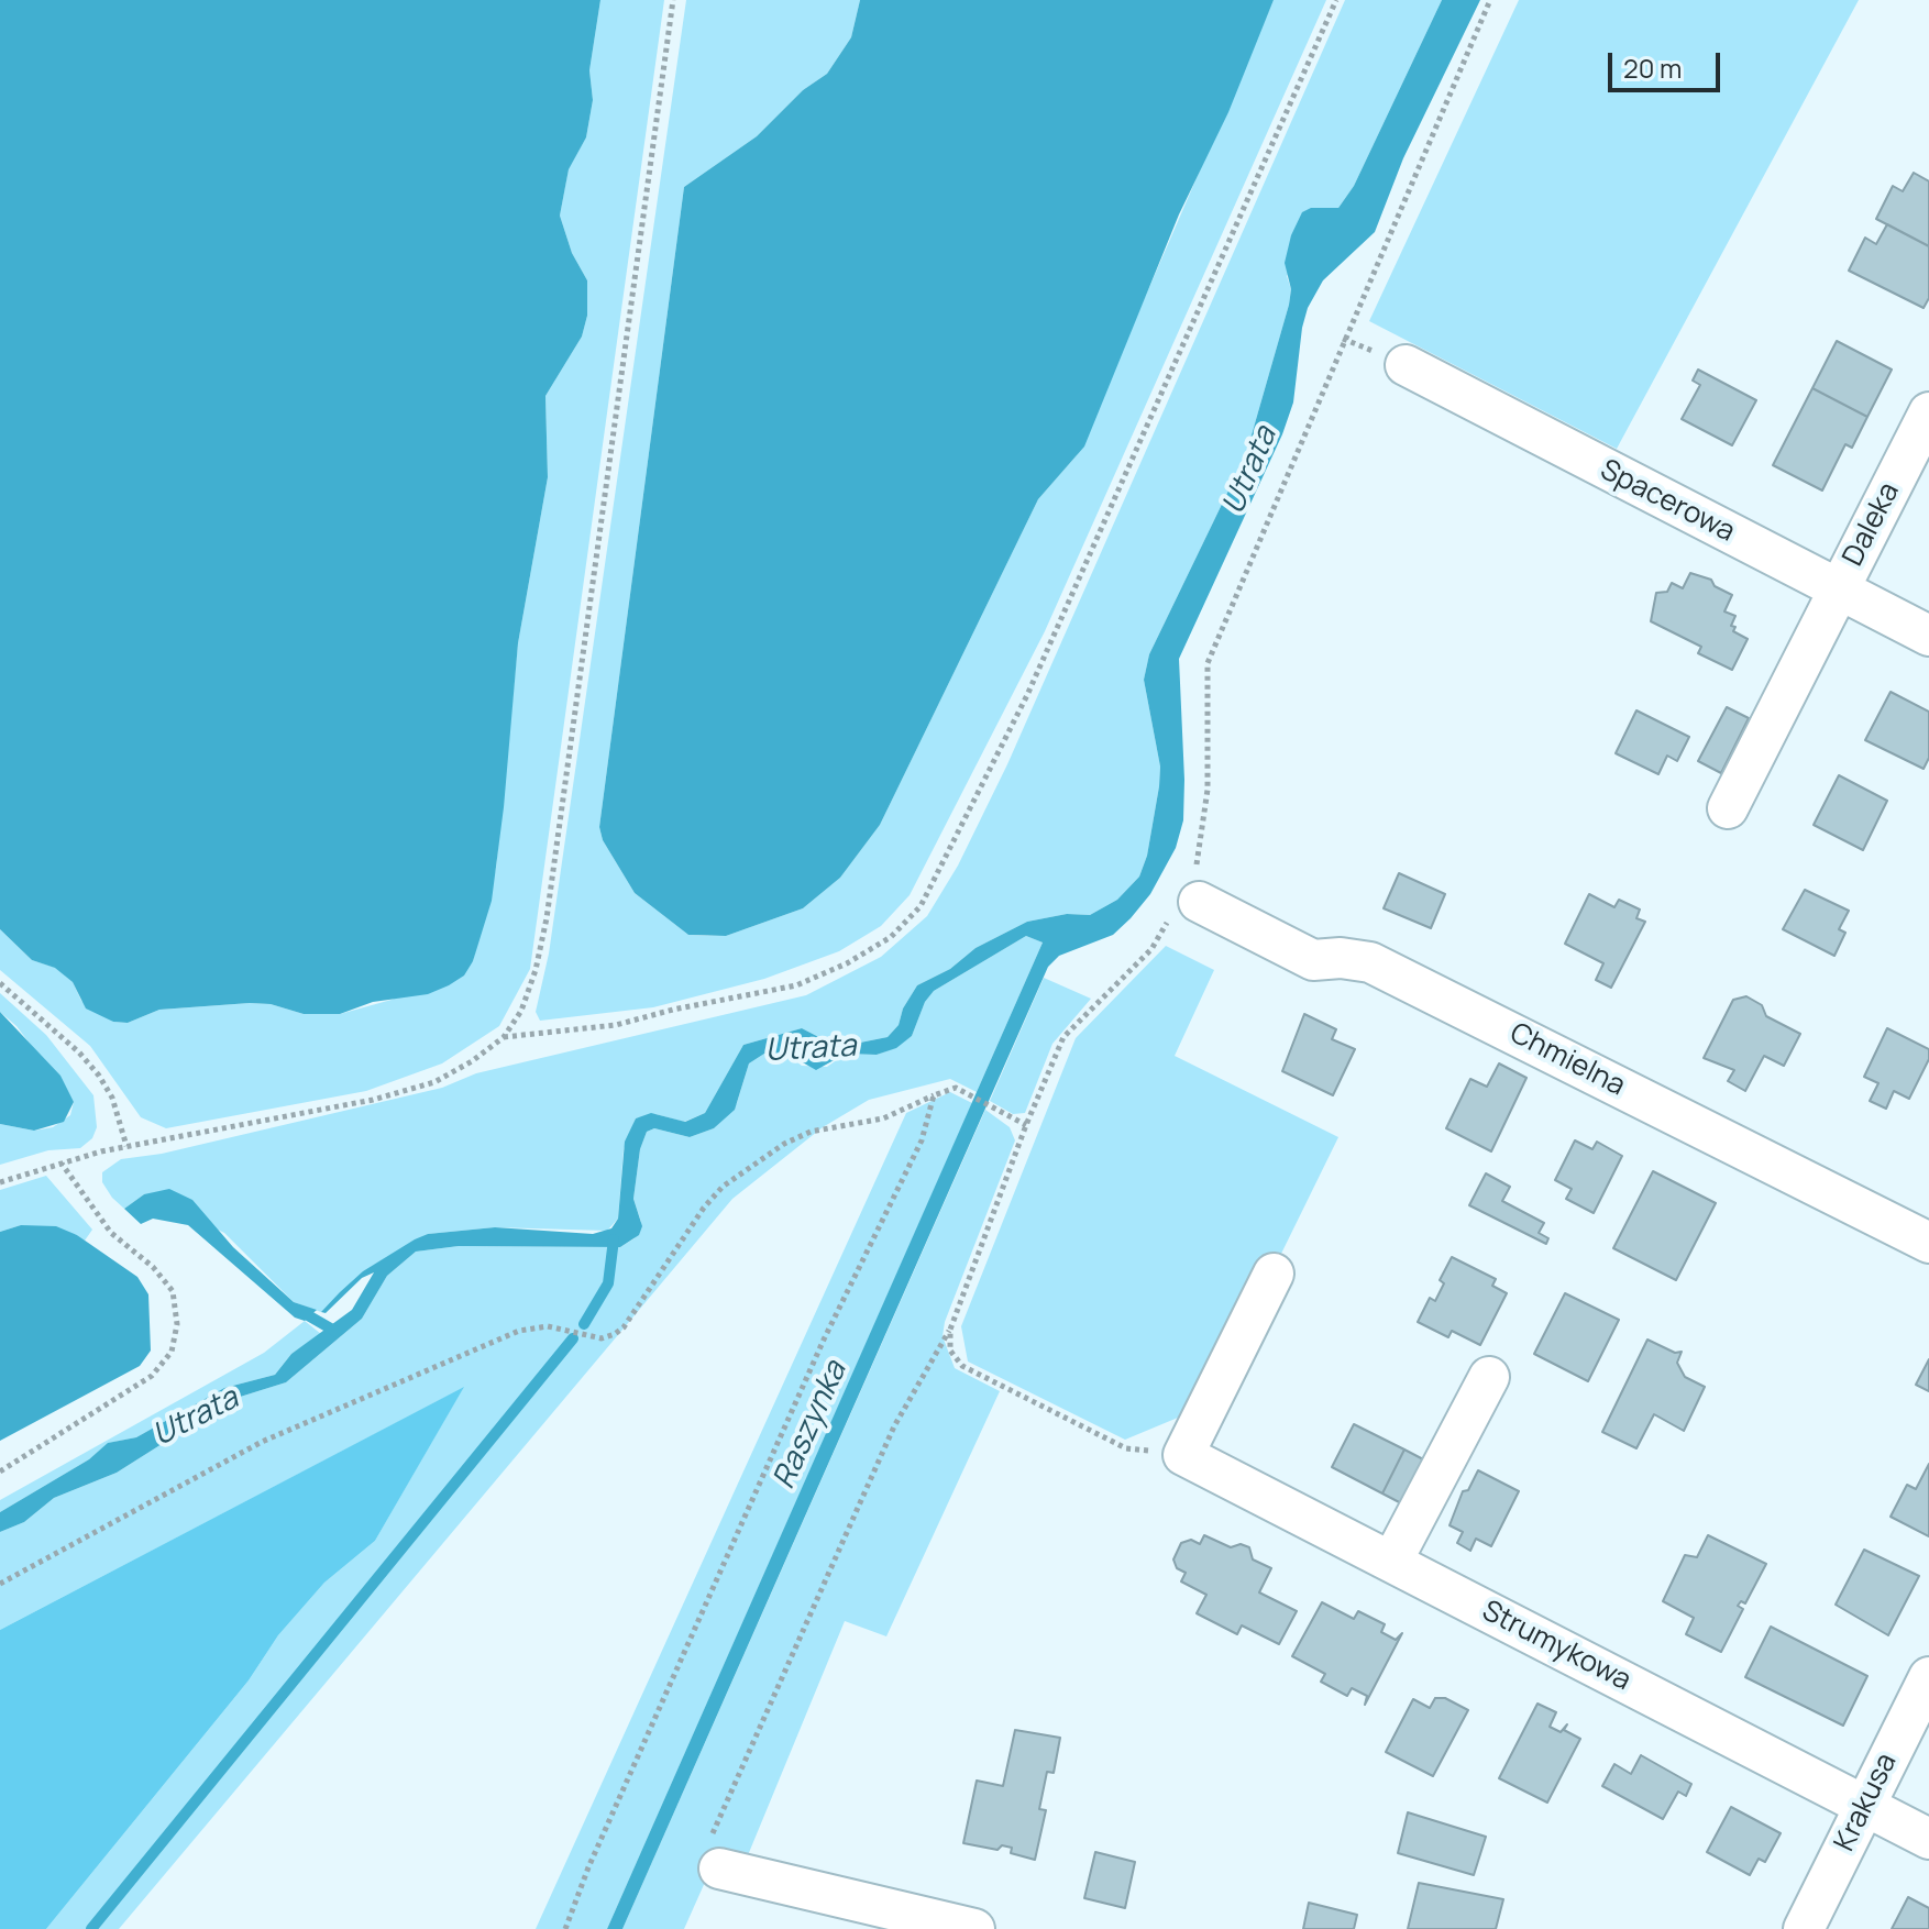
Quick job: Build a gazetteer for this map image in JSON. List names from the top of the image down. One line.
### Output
{"streets":{"street":["Spacerowa","Daleka","Chmielna","Strumykowa","Krakusa"]},"crossings":[["Spacerowa","Daleka"],["Strumykowa","Krakusa"]],"water":["Utrata","Raszynka"],"scale_bar":"20 m"}
